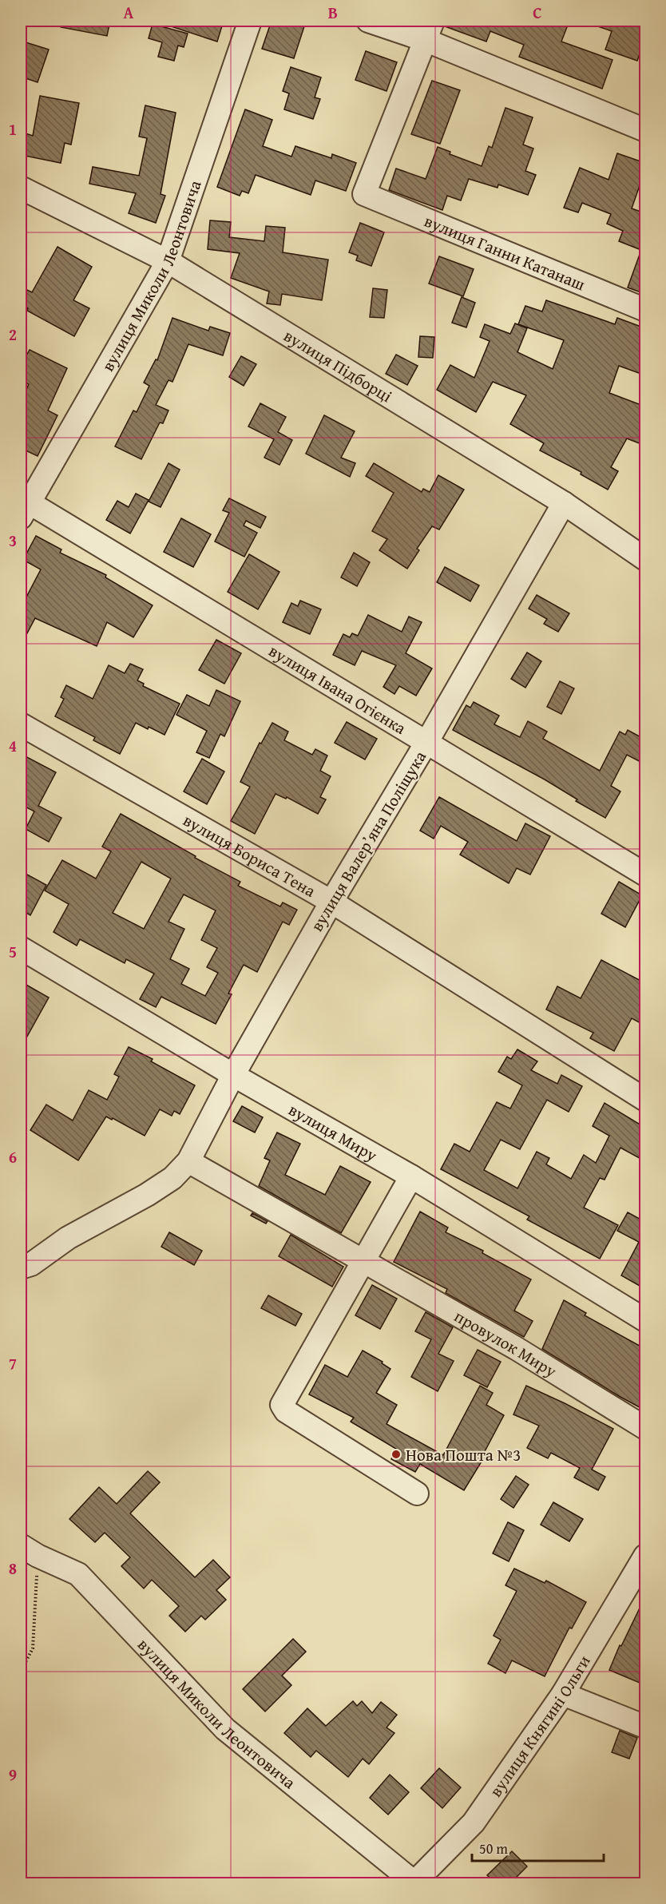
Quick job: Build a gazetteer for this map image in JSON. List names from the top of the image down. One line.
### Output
{"streets":{"street":["вулиця Ганни Катанаш","вулиця Миколи Леонтовича","вулиця Підборці","вулиця Івана Огієнка","вулиця Валерʼяна Поліщука","вулиця Бориса Тена","вулиця Миру","провулок Миру","вулиця Княгині Ольги"]},"crossings":[["вулиця Миколи Леонтовича","вулиця Підборці"],["вулиця Миколи Леонтовича","вулиця Івана Огієнка"],["вулиця Миколи Леонтовича","вулиця Княгині Ольги"],["вулиця Підборці","вулиця Валерʼяна Поліщука"],["вулиця Івана Огієнка","вулиця Валерʼяна Поліщука"],["вулиця Валерʼяна Поліщука","вулиця Бориса Тена"],["вулиця Валерʼяна Поліщука","вулиця Миру"],["вулиця Валерʼяна Поліщука","провулок Миру"]],"places":["Нова Пошта №3"],"scale_bar":"50 m","grid":{"columns":["A","B","C"],"rows":["1","2","3","4","5","6","7","8","9"]}}
